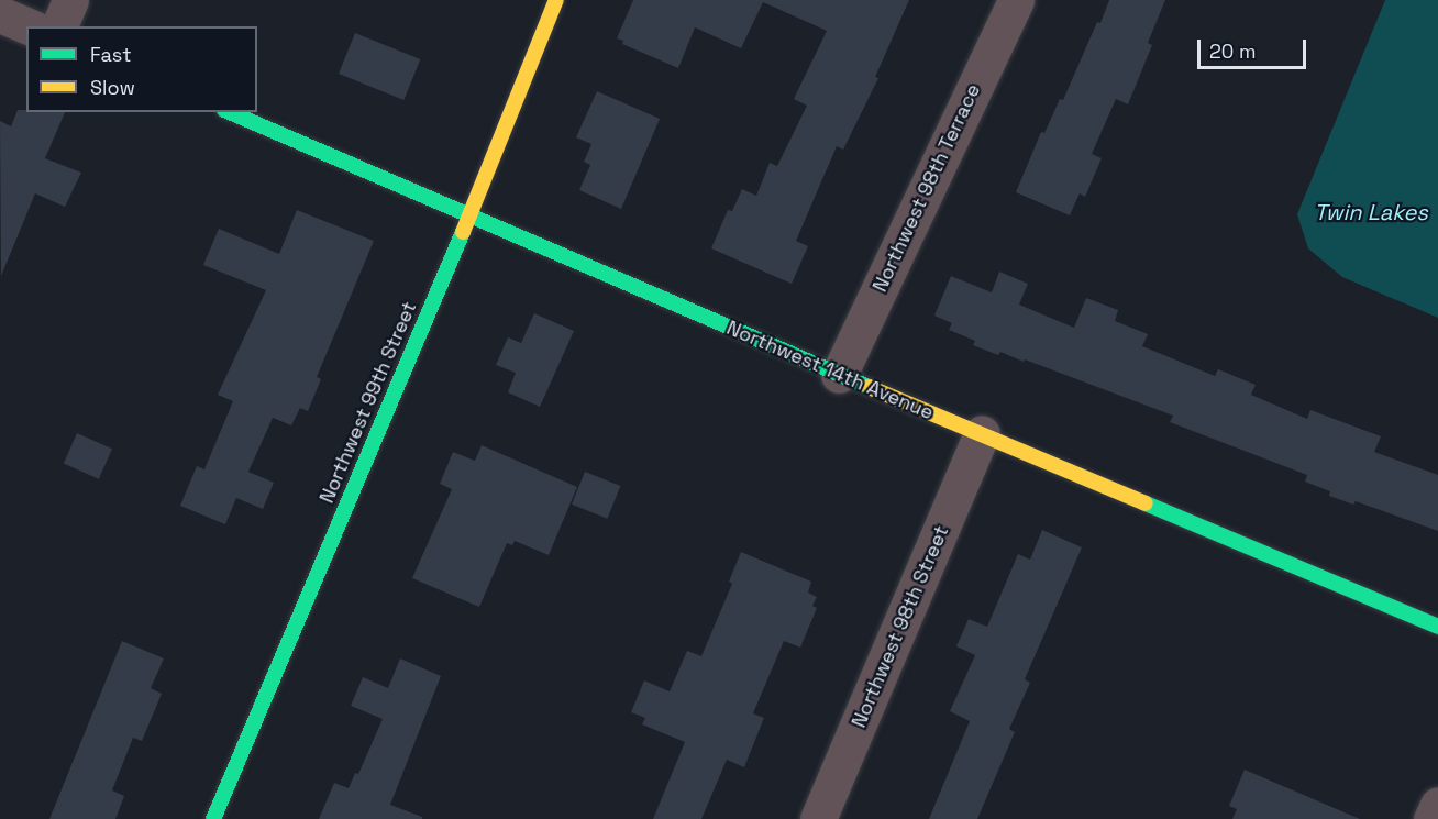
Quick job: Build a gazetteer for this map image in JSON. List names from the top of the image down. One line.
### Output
{"streets":{"street":["Northwest 98th Terrace","Northwest 14th Avenue","Northwest 99th Street","Northwest 98th Street"]},"crossings":[["Northwest 98th Terrace","Northwest 14th Avenue"],["Northwest 14th Avenue","Northwest 99th Street"],["Northwest 14th Avenue","Northwest 98th Street"]],"water":["Twin Lakes"],"legend":["Fast","Slow"],"scale_bar":"20 m"}
